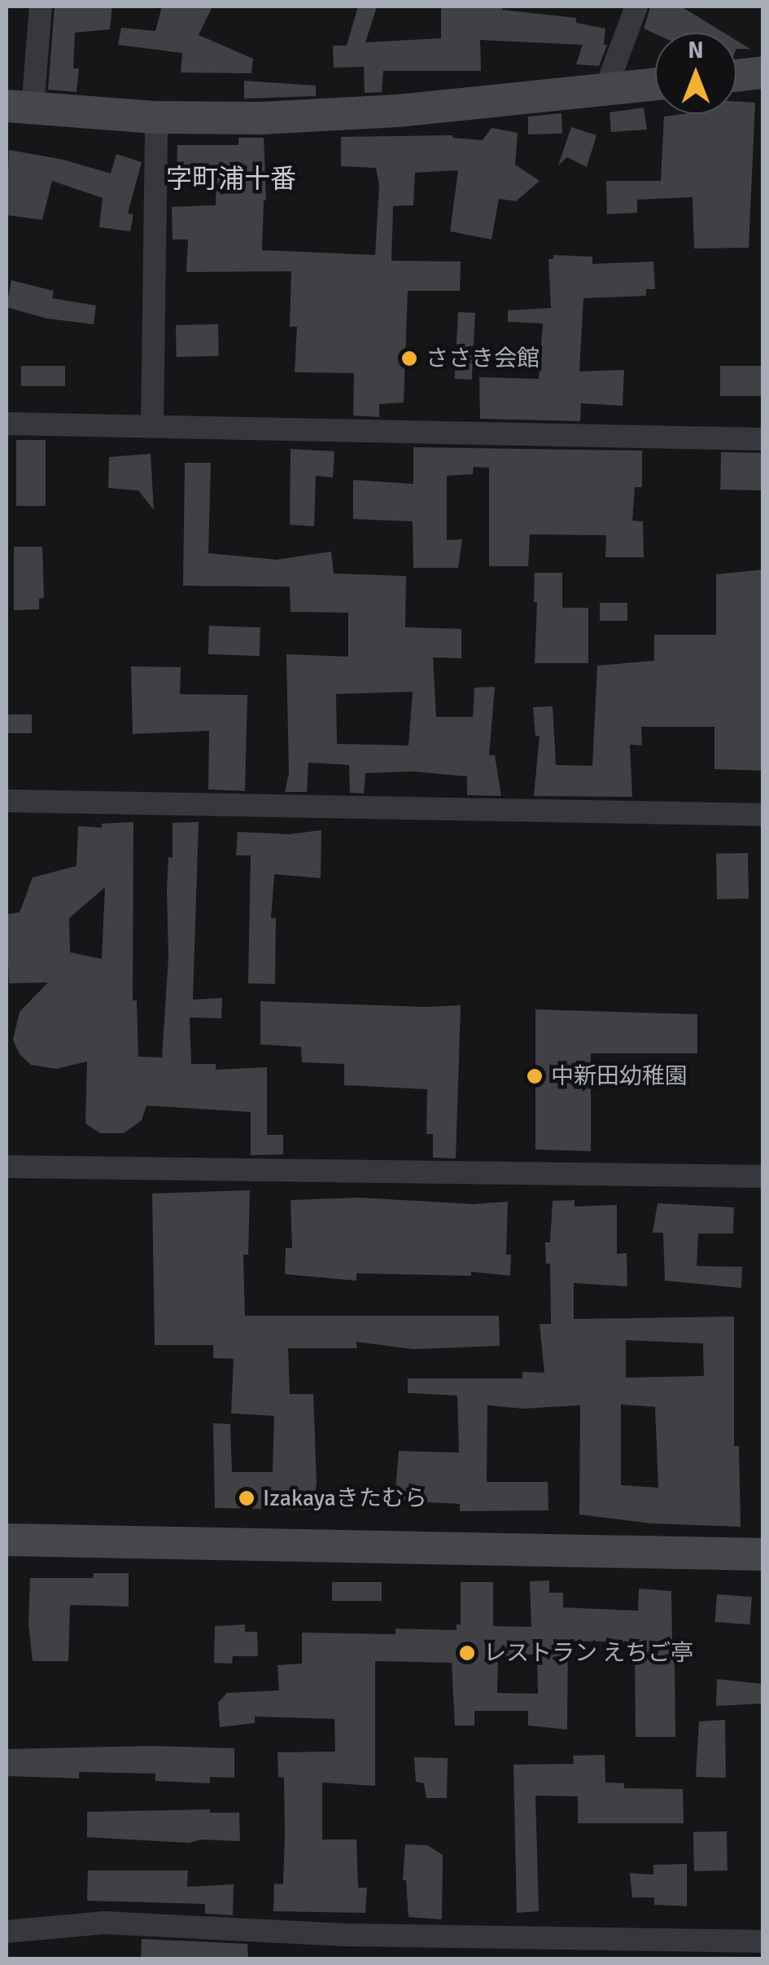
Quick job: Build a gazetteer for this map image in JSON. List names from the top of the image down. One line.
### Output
{"districts":["字町浦十番"],"places":["ささき会館","中新田幼稚園","Izakayaきたむら","レストラン えちご亭"],"north":"top"}
